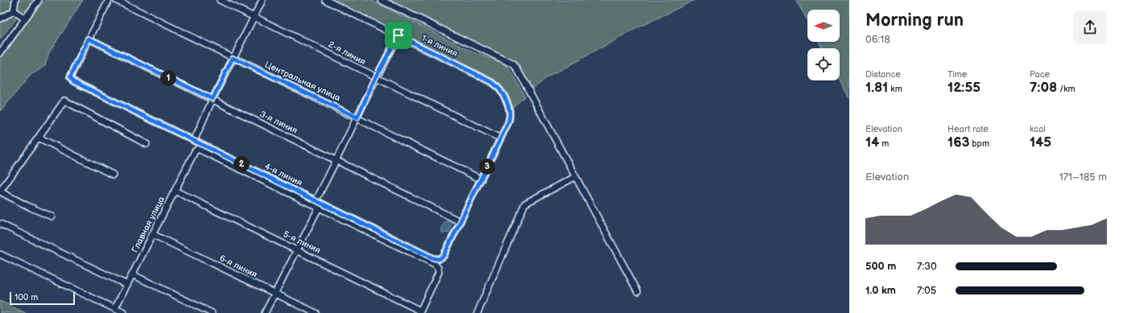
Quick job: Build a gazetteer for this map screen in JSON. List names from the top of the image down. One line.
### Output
{"streets":{"street":["1-я линия","2-я линия","Центральная улица","3-я линия","4-я линия","Главная улица","5-я линия","6-я линия"]},"crossings":[["1-я линия","2-я линия"],["3-я линия","4-я линия"],["Главная улица","5-я линия"],["Главная улица","6-я линия"]],"scale_bar":"100 m","north":"left","page":{"heading":["Morning run","06:18"],"stats":[["Distance","1.81 km"],["Time","12:55"],["Pace","7:08 /km"],["Elevation","14 m"],["Heart rate","163 bpm"],["kcal","145"]],"pins":["1","2","3"],"chart":["Elevation","171–185 m"],"list":[{"name":"500 m","note":"7:30"},{"name":"1.0 km","note":"7:05"}],"scale":"100 m"}}
